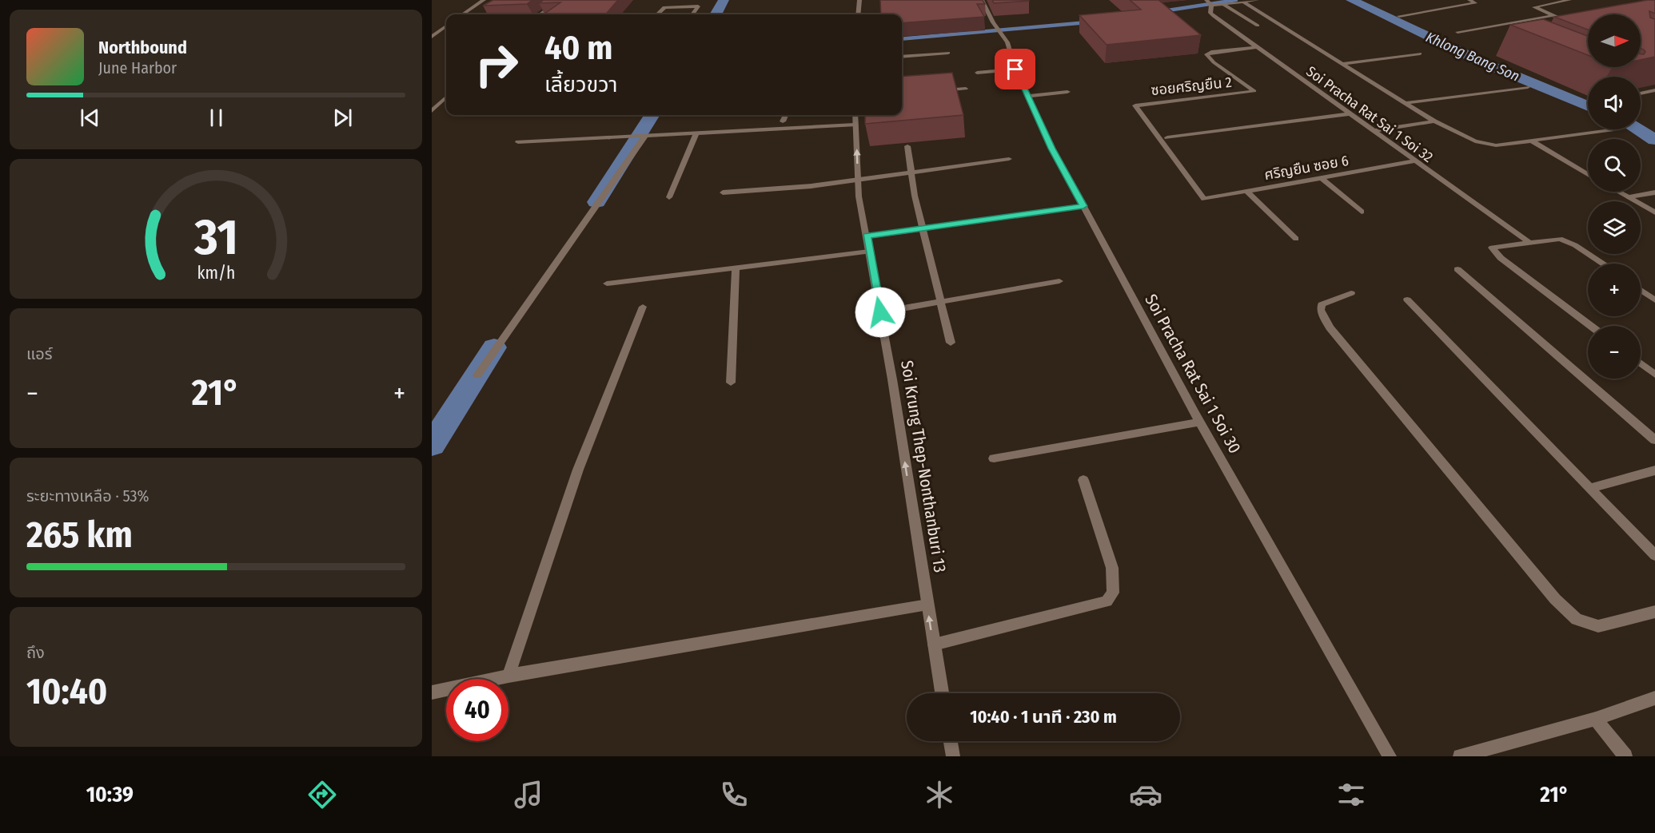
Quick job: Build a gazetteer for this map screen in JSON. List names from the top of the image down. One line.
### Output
{"streets":{"street":["ซอยศริญยืน 2","Soi Pracha Rat Sai 1 Soi 32","ศริญยืน ซอย 6","Soi Pracha Rat Sai 1 Soi 30","Soi Krung Thep-Nonthanburi 13"]},"crossings":[["ซอยศริญยืน 2","Soi Pracha Rat Sai 1 Soi 32"],["ซอยศริญยืน 2","ศริญยืน ซอย 6"],["Soi Pracha Rat Sai 1 Soi 32","ศริญยืน ซอย 6"]],"one_way":["Soi Krung Thep-Nonthanburi 13"],"water":["Khlong Bang Son"],"north":"right","page":{"map_buttons":["+","−"],"turn":["40 m","เลี้ยวขวา"],"song":["Northbound","June Harbor"],"tile":["แอร์",["ระยะทางเหลือ · 53%","265 km"],["ถึง","10:40"]],"heat":["−","21°","+"],"limit":"40","trip":"10:40 · 1 นาที · 230 m","tabs":["10:39","21°"],"gauge":["31","km/h"]}}
